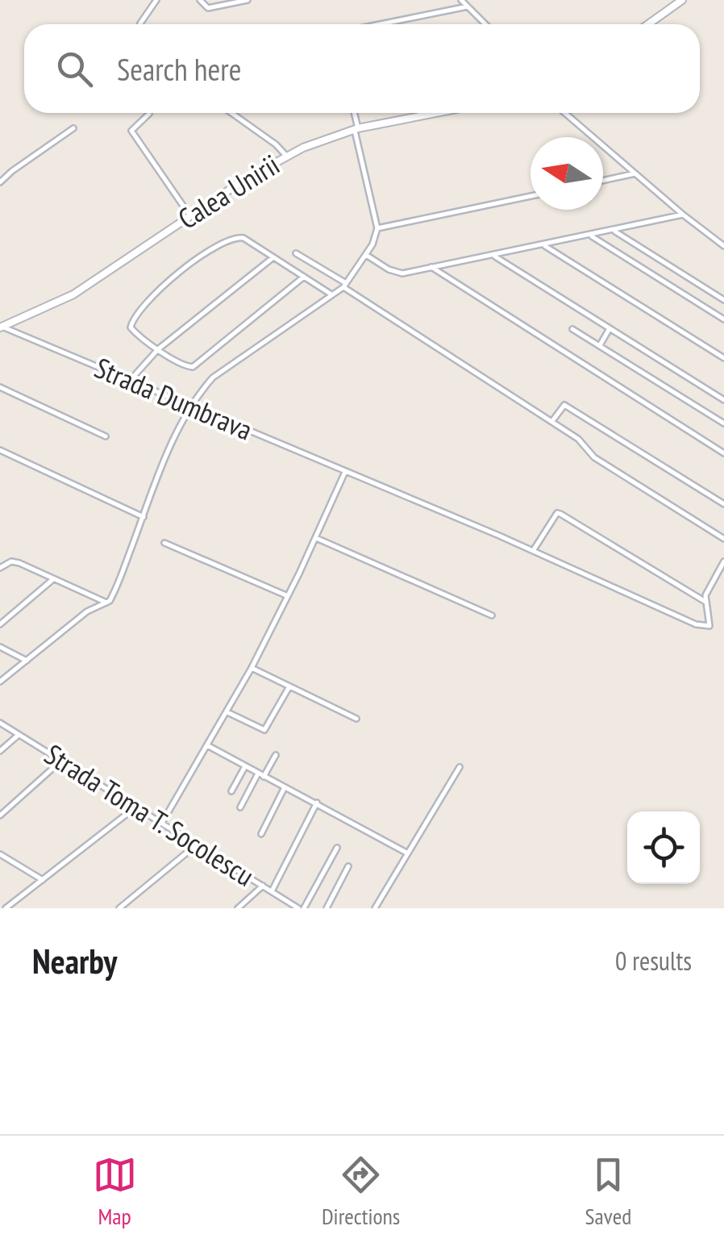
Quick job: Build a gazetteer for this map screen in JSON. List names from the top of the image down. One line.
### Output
{"streets":{"main road":["Calea Unirii"],"street":["Strada Dumbrava","Strada Toma T. Socolescu"]},"crossings":[["Calea Unirii","Strada Dumbrava"]],"north":"left","page":{"search":"Search here","heading":["Nearby","0 results"],"nav":["Map","Directions","Saved"]}}
